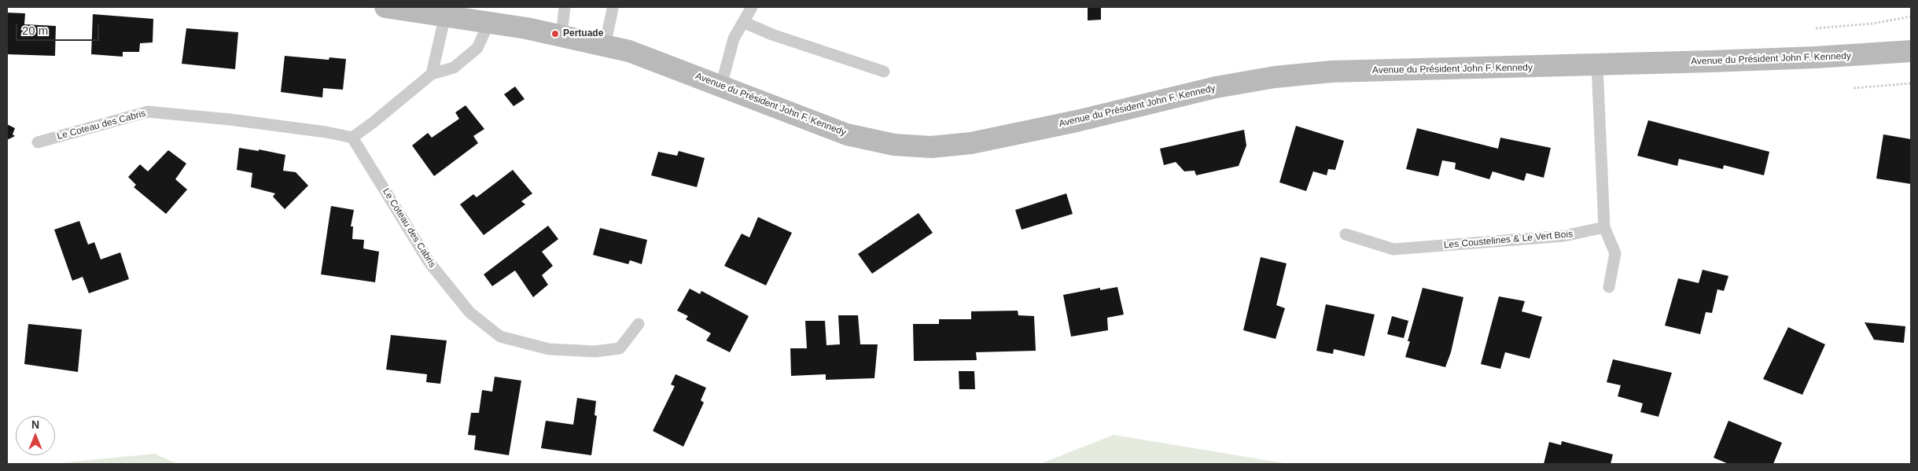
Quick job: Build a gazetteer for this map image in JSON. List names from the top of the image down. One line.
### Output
{"streets":{"main road":["Avenue du Président John F. Kennedy"],"lane":["Le Coteau des Cabris","Les Coustelines & Le Vert Bois"]},"places":["Pertuade"],"scale_bar":"20 m","north":"top"}
